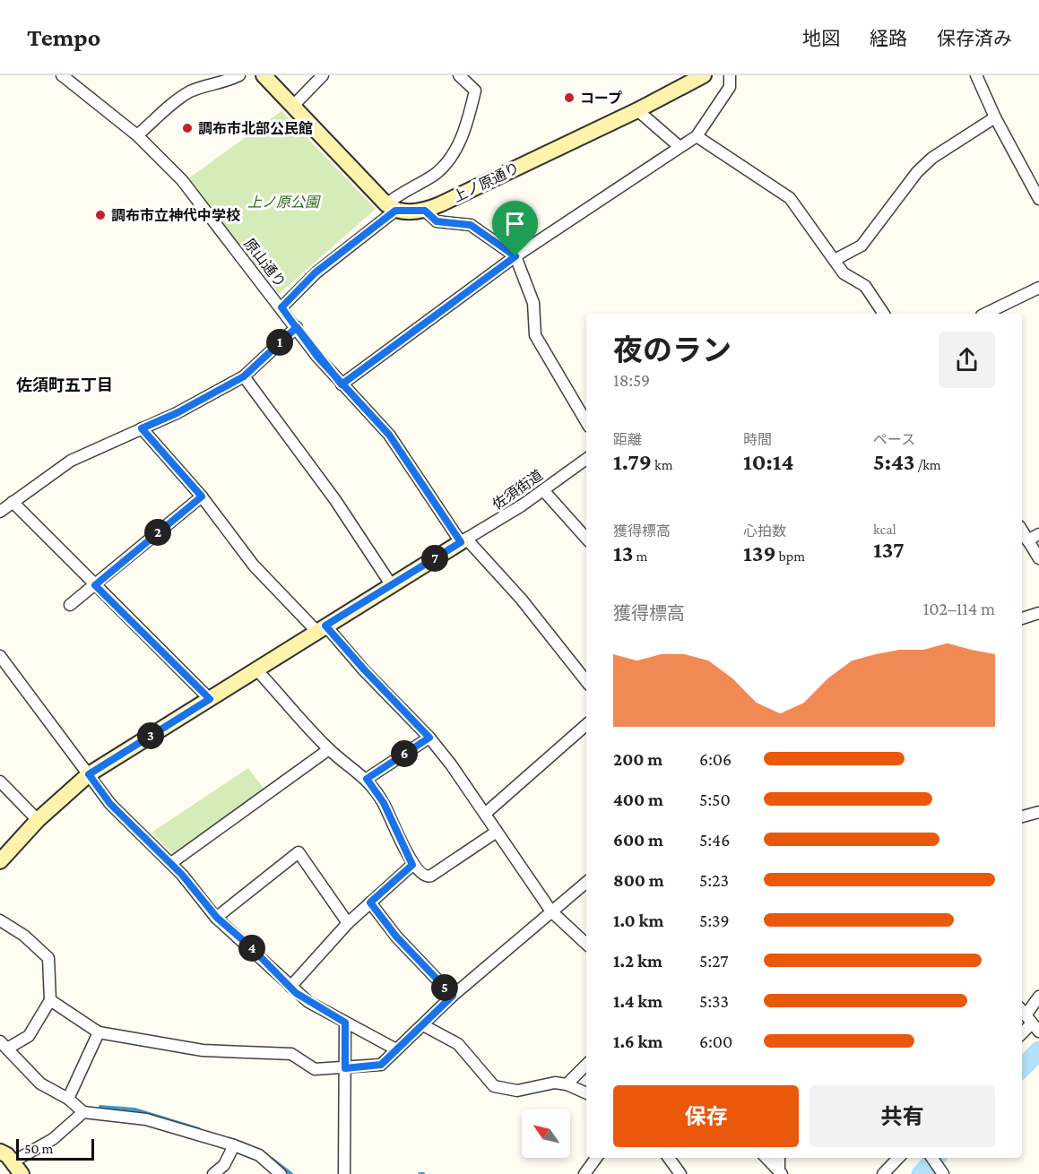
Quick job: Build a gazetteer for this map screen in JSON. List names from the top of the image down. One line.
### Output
{"streets":{"street":["上ノ原通り","原山通り","佐須街道"]},"crossings":[["原山通り","佐須街道"]],"districts":["佐須町五丁目"],"parks":["上ノ原公園"],"places":["コープ","調布市北部公民館","調布市立神代中学校"],"scale_bar":"50 m","north":"top left","page":{"header":"Tempo","nav":["地図","経路","保存済み"],"heading":["夜のラン","18:59"],"pins":["1","2","7","3","6","4","5"],"stats":[["距離","1.79 km"],["時間","10:14"],["ペース","5:43 /km"],["獲得標高","13 m"],["心拍数","139 bpm"],["kcal","137"]],"chart":["獲得標高","102–114 m"],"list":[{"name":"200 m","note":"6:06"},{"name":"400 m","note":"5:50"},{"name":"600 m","note":"5:46"},{"name":"800 m","note":"5:23"},{"name":"1.0 km","note":"5:39"},{"name":"1.2 km","note":"5:27"},{"name":"1.4 km","note":"5:33"},{"name":"1.6 km","note":"6:00"}],"buttons":["保存","共有"],"scale":"50 m"}}
